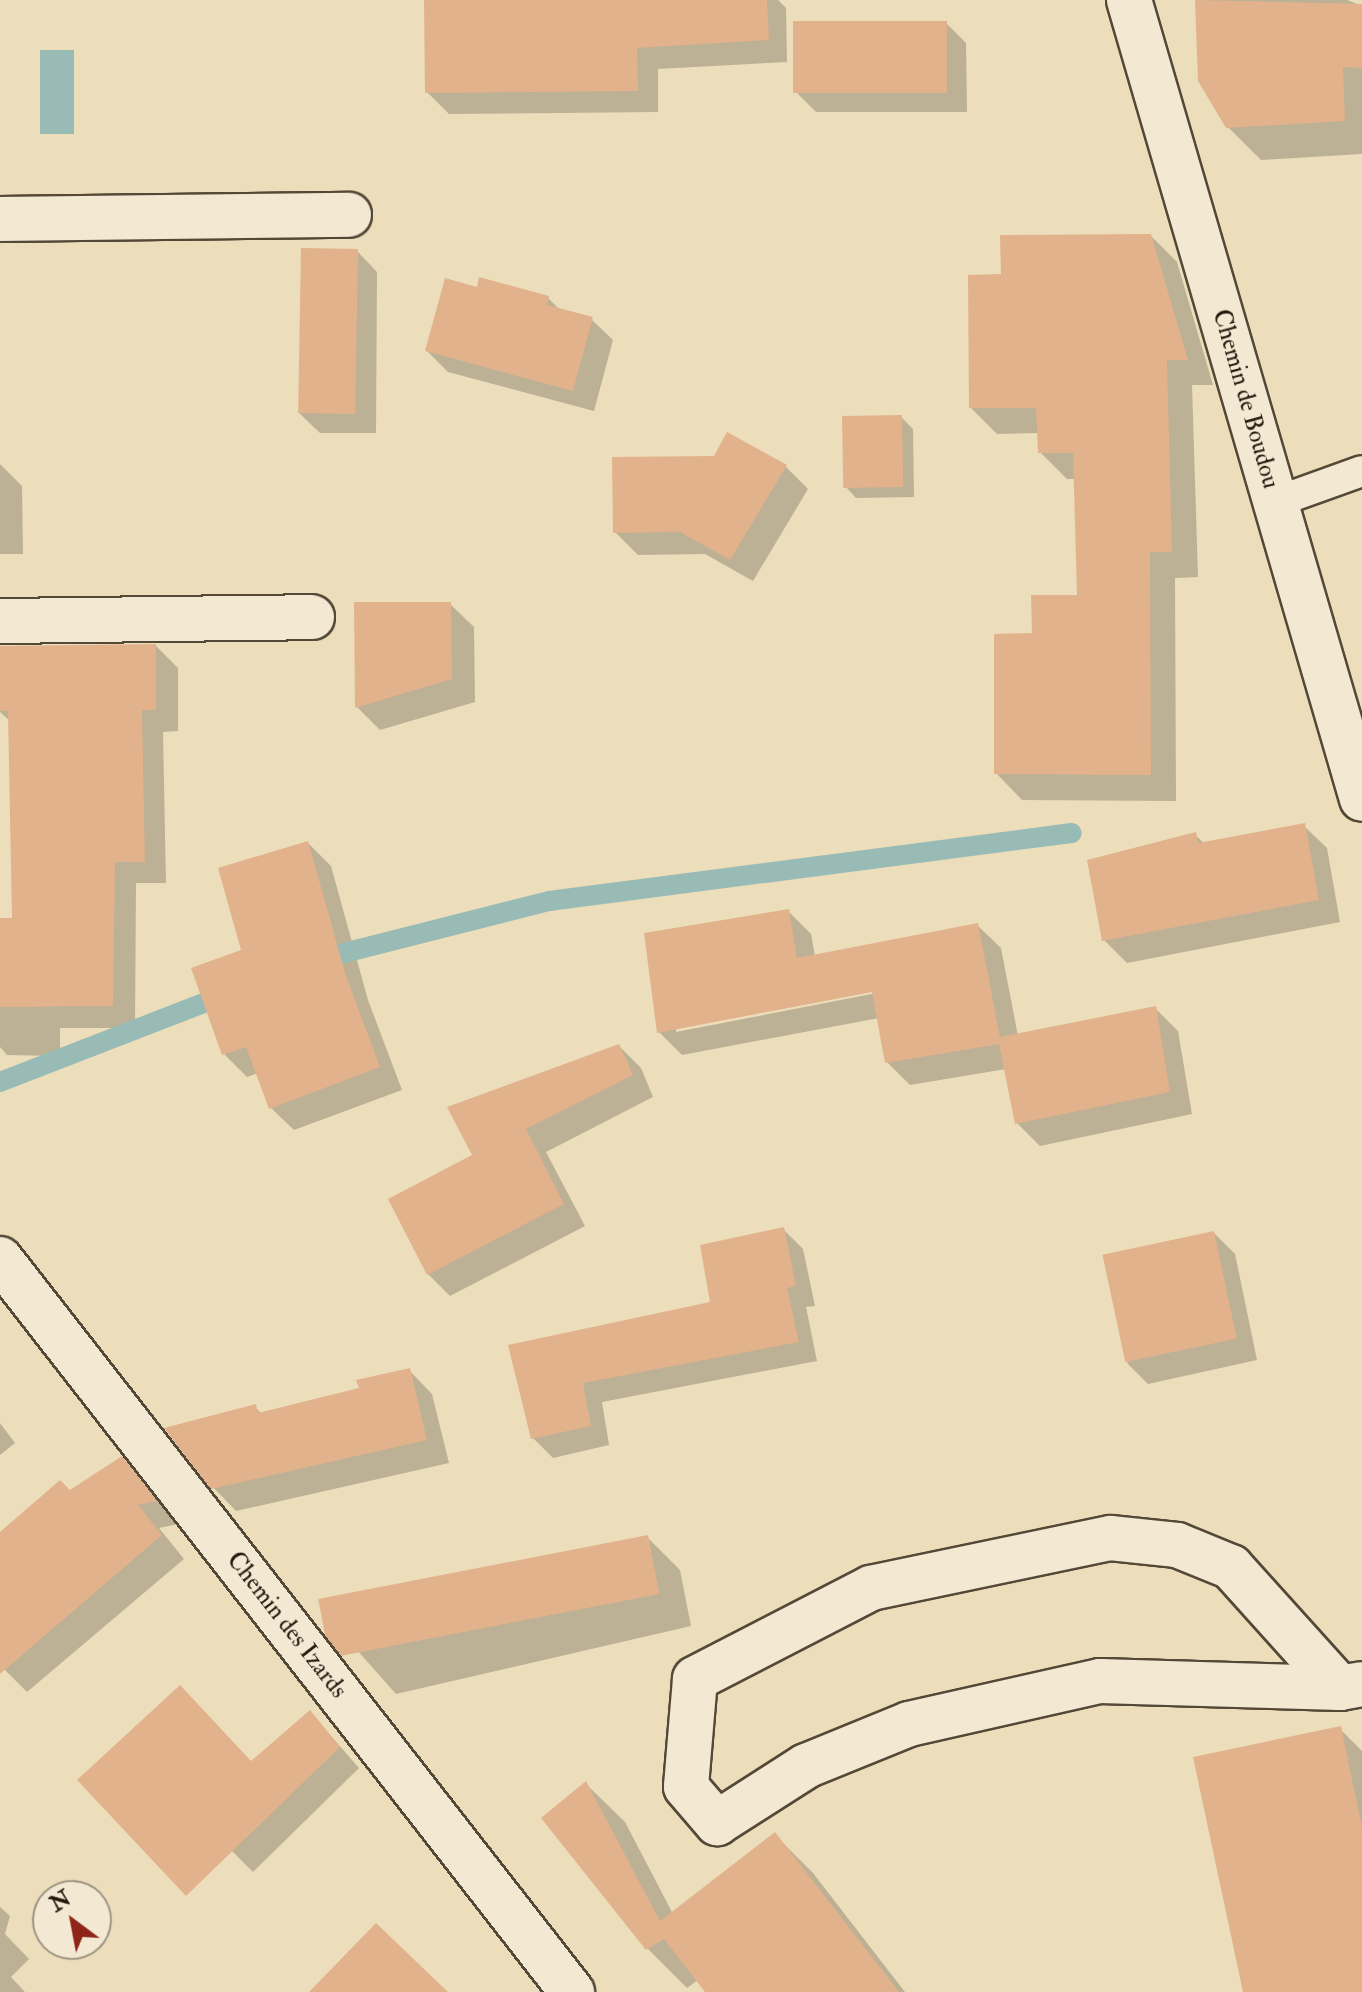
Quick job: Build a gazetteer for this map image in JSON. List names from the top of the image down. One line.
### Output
{"streets":{"street":["Chemin de Boudou","Chemin des Izards"]},"north":"top left"}
